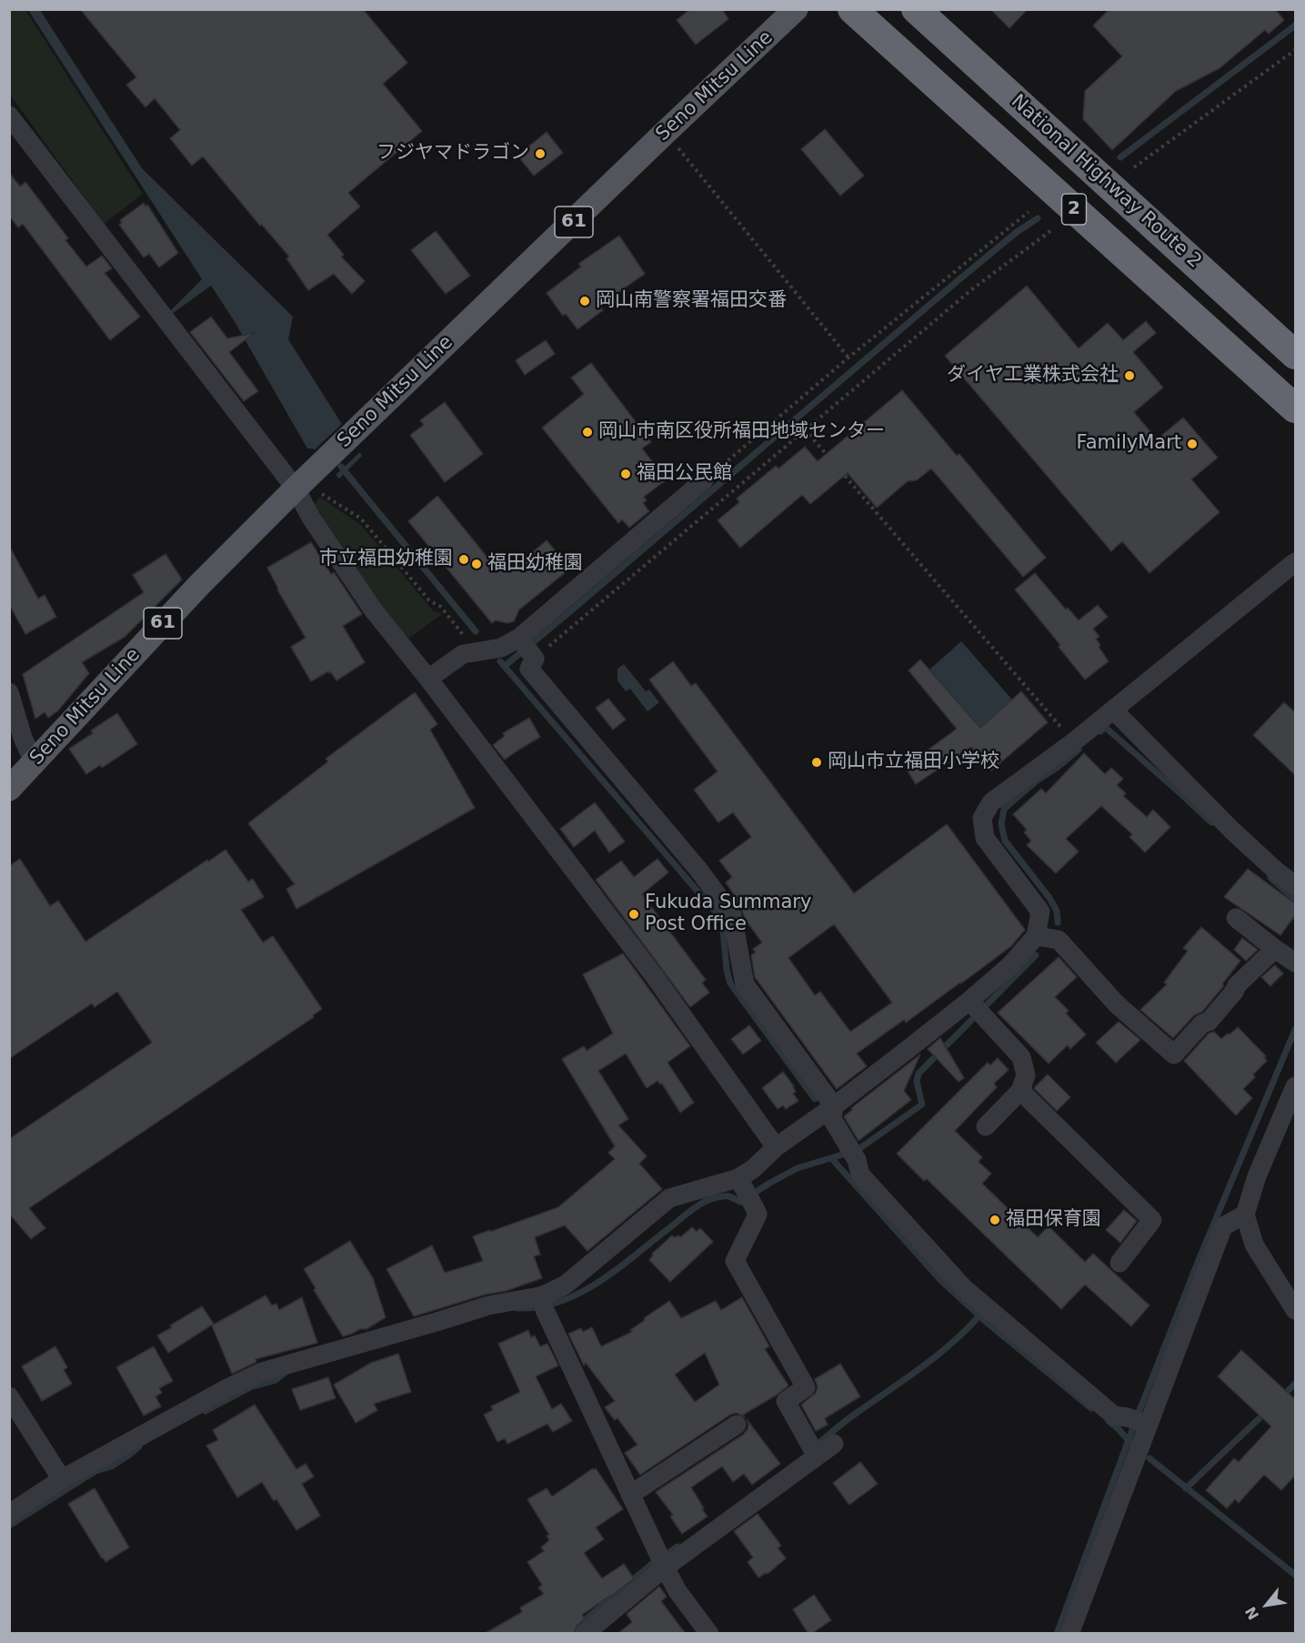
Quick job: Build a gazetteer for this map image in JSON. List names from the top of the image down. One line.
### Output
{"streets":{"highway":["National Highway Route 2","2"],"main road":["Seno Mitsu Line","61"]},"places":["フジヤマドラゴン","岡山南警察署福田交番","ダイヤ工業株式会社","岡山市南区役所福田地域センター","FamilyMart","福田公民館","市立福田幼稚園","福田幼稚園","岡山市立福田小学校","Fukuda Summary Post Office","福田保育園"],"north":"bottom left"}
